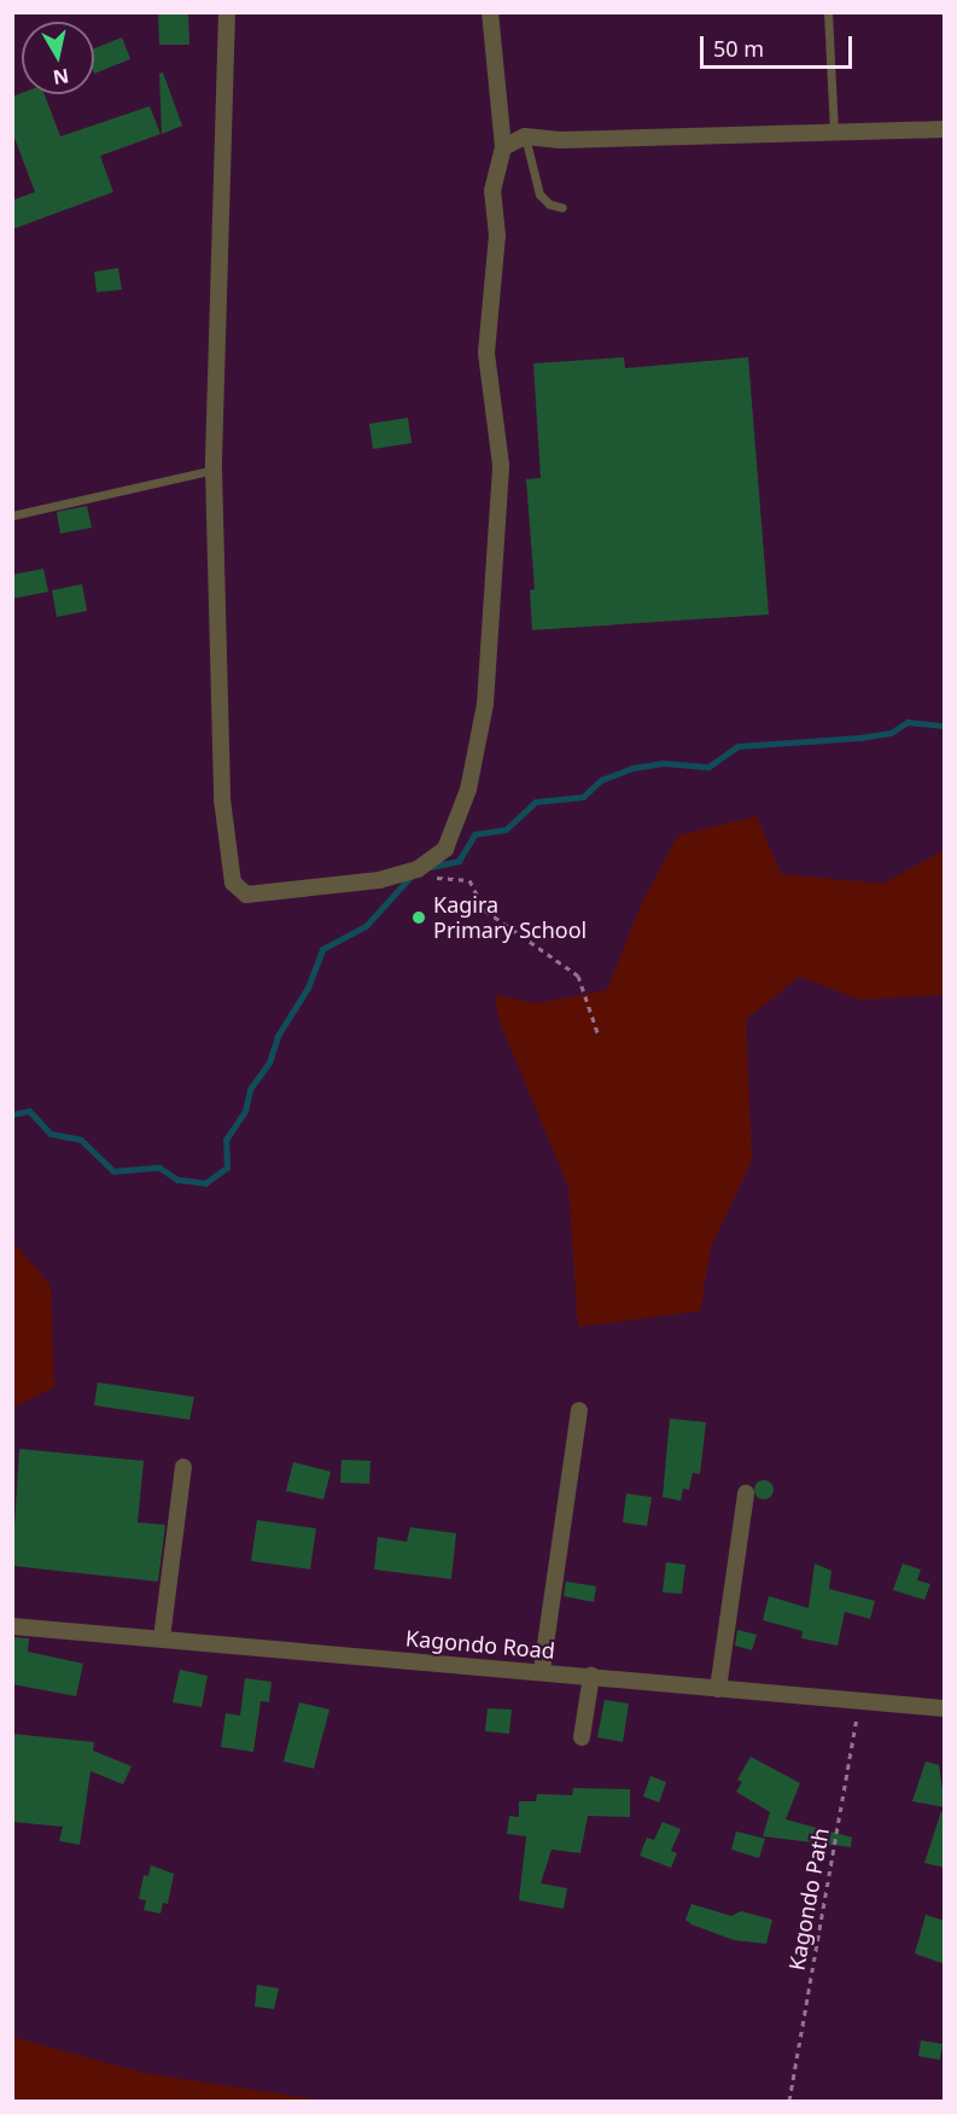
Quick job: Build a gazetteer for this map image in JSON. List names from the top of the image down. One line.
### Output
{"streets":{"street":["Kagondo Road"],"path":["Kagondo Path"]},"crossings":[["Kagondo Road","Kagondo Path"]],"places":["Kagira Primary School"],"scale_bar":"50 m","north":"bottom"}
